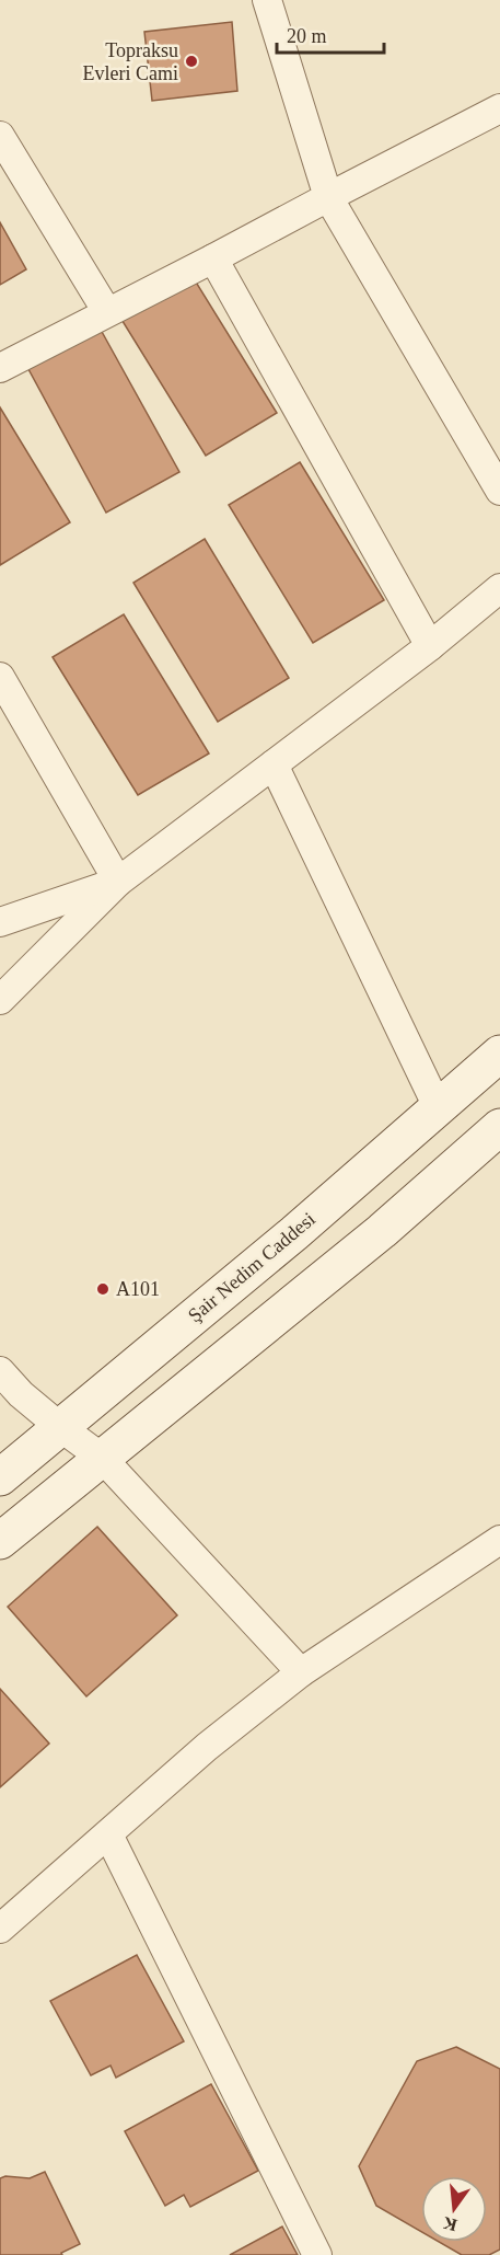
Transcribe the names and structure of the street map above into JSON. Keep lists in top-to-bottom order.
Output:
{
  "streets": {
    "street": ["Şair Nedim Caddesi"]
  },
  "places": ["Topraksu Evleri Cami", "A101"],
  "scale_bar": "20 m",
  "north": "bottom"
}
